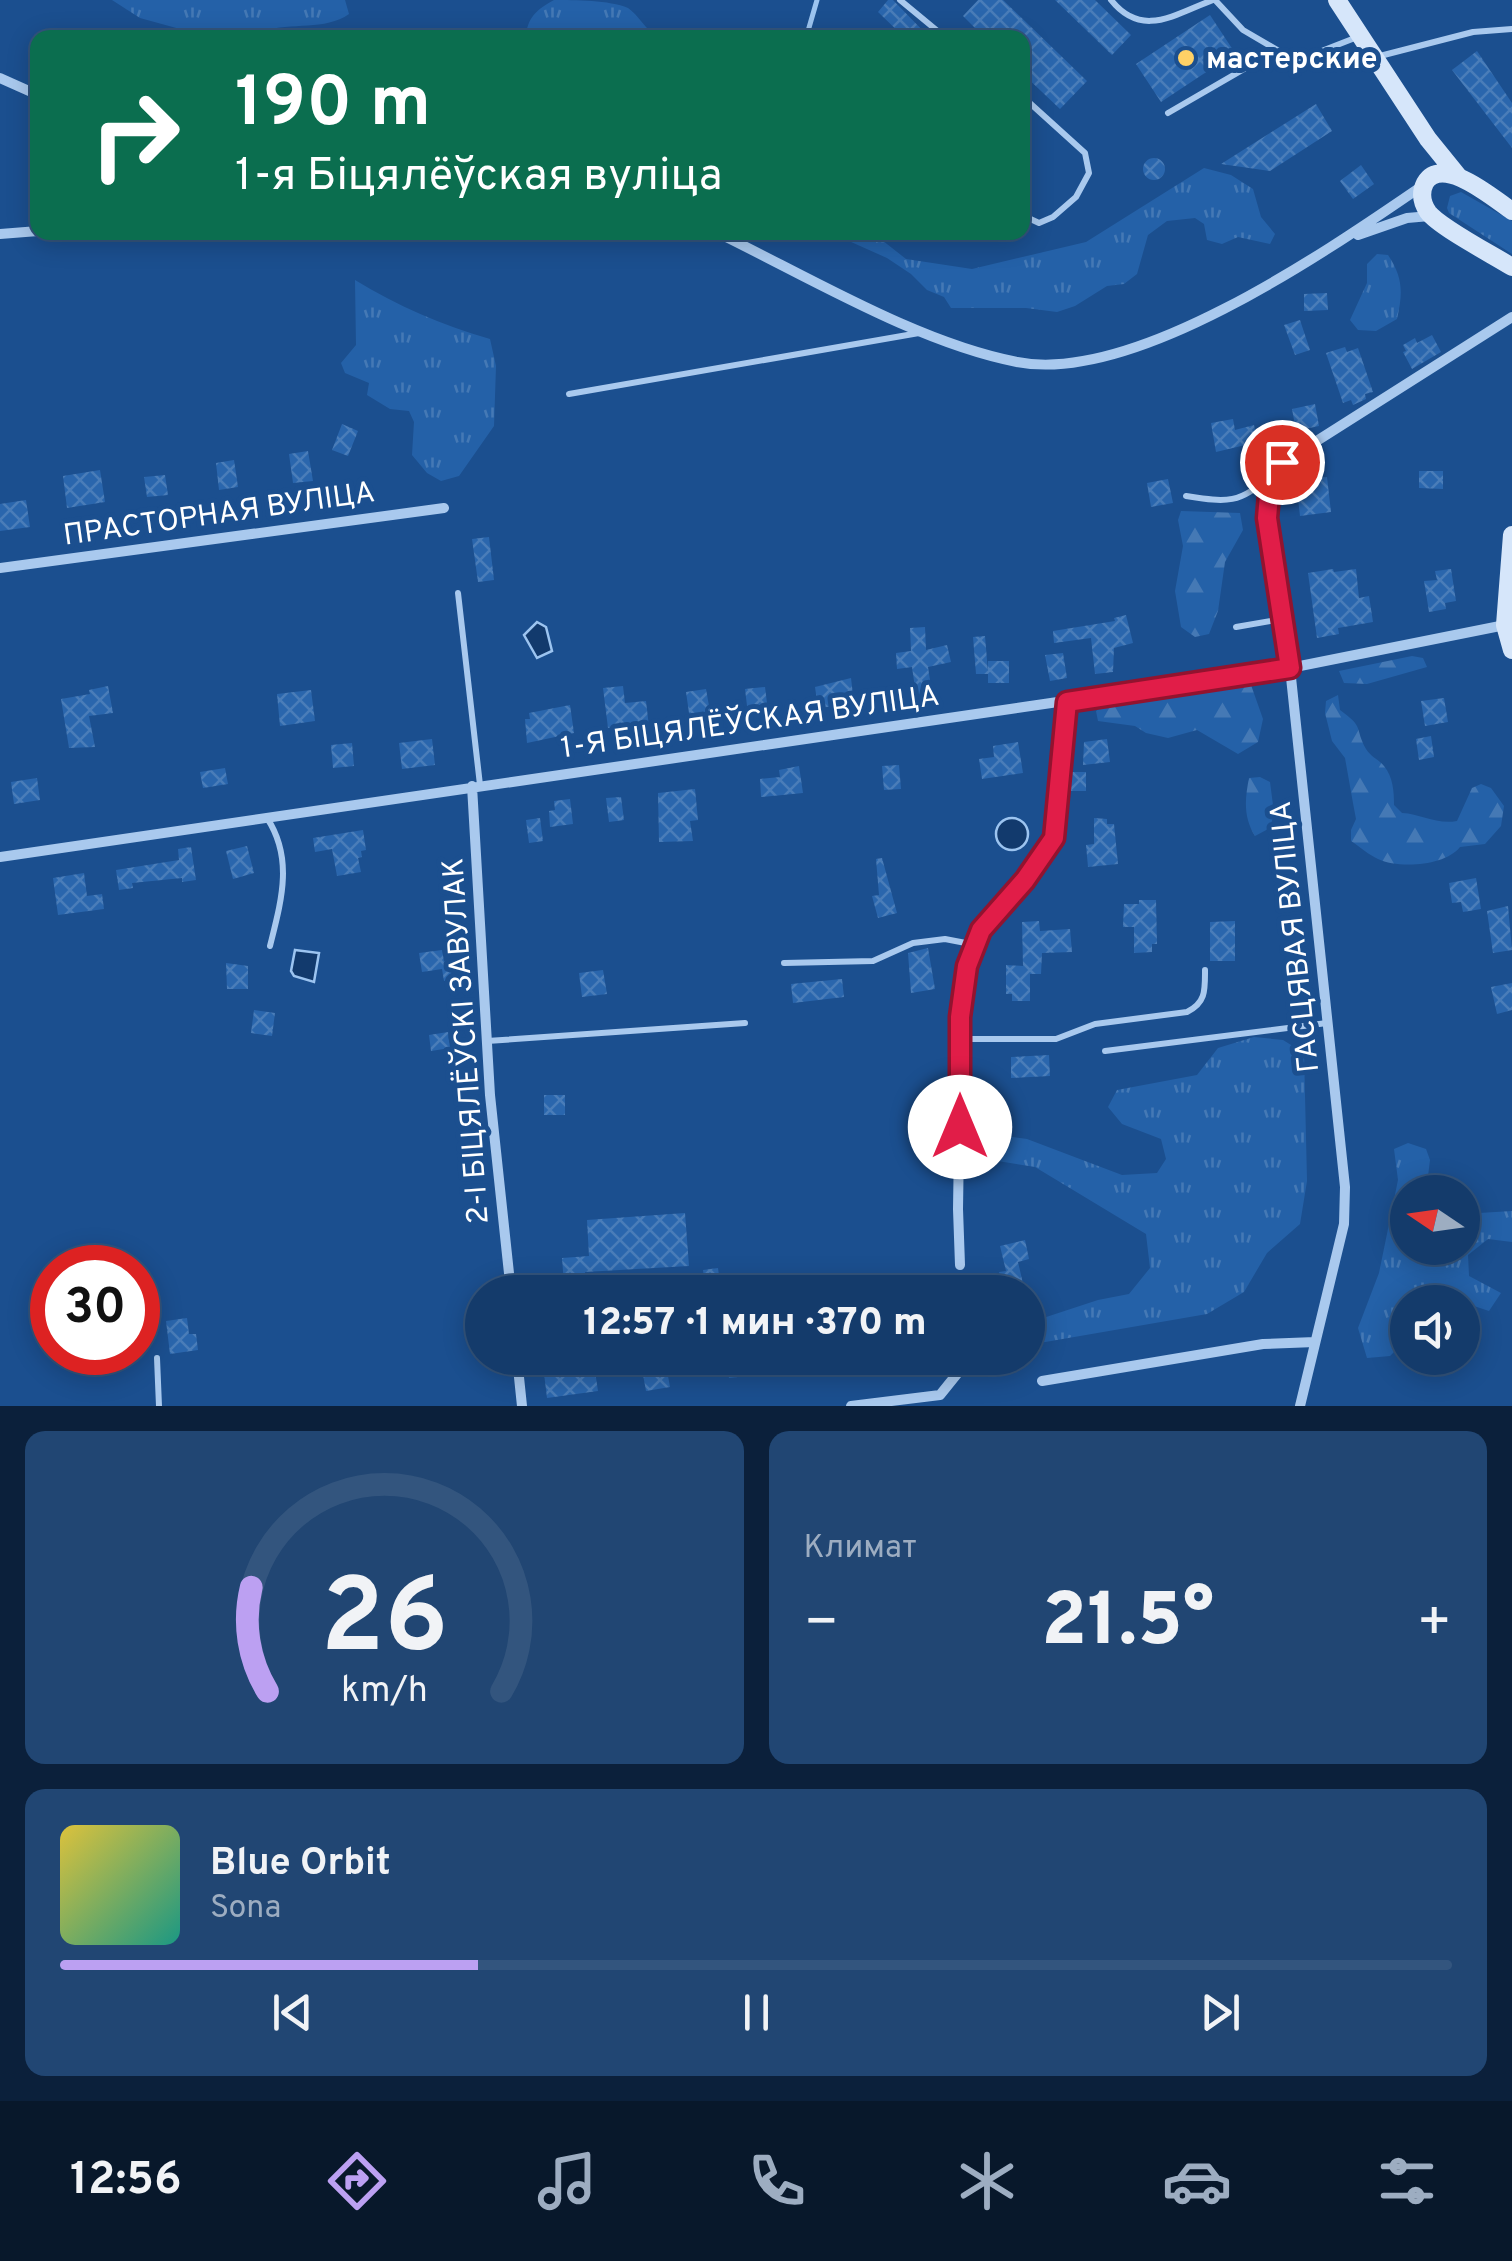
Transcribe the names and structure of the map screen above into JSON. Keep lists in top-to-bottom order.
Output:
{
  "streets": {
    "street": [
      "ПРАСТОРНАЯ ВУЛІЦА",
      "1-Я БІЦЯЛЁЎСКАЯ ВУЛІЦА",
      "ГАСЦЯВАЯ ВУЛІЦА",
      "2-І БІЦЯЛЁЎСКІ ЗАВУЛАК"
    ]
  },
  "crossings": [
    ["1-Я БІЦЯЛЁЎСКАЯ ВУЛІЦА", "ГАСЦЯВАЯ ВУЛІЦА"],
    ["1-Я БІЦЯЛЁЎСКАЯ ВУЛІЦА", "2-І БІЦЯЛЁЎСКІ ЗАВУЛАК"]
  ],
  "places": ["мастерские"],
  "north": "left",
  "page": {
    "turn": ["190 m", "1-я Біцялёўская вуліца"],
    "limit": "30",
    "trip": "12:57 · 1 мин · 370 m",
    "tile": "Климат",
    "heat": ["−", "21.5°", "+"],
    "song": ["Blue Orbit", "Sona"],
    "tabs": "12:56",
    "gauge": ["26", "km/h"]
  }
}
